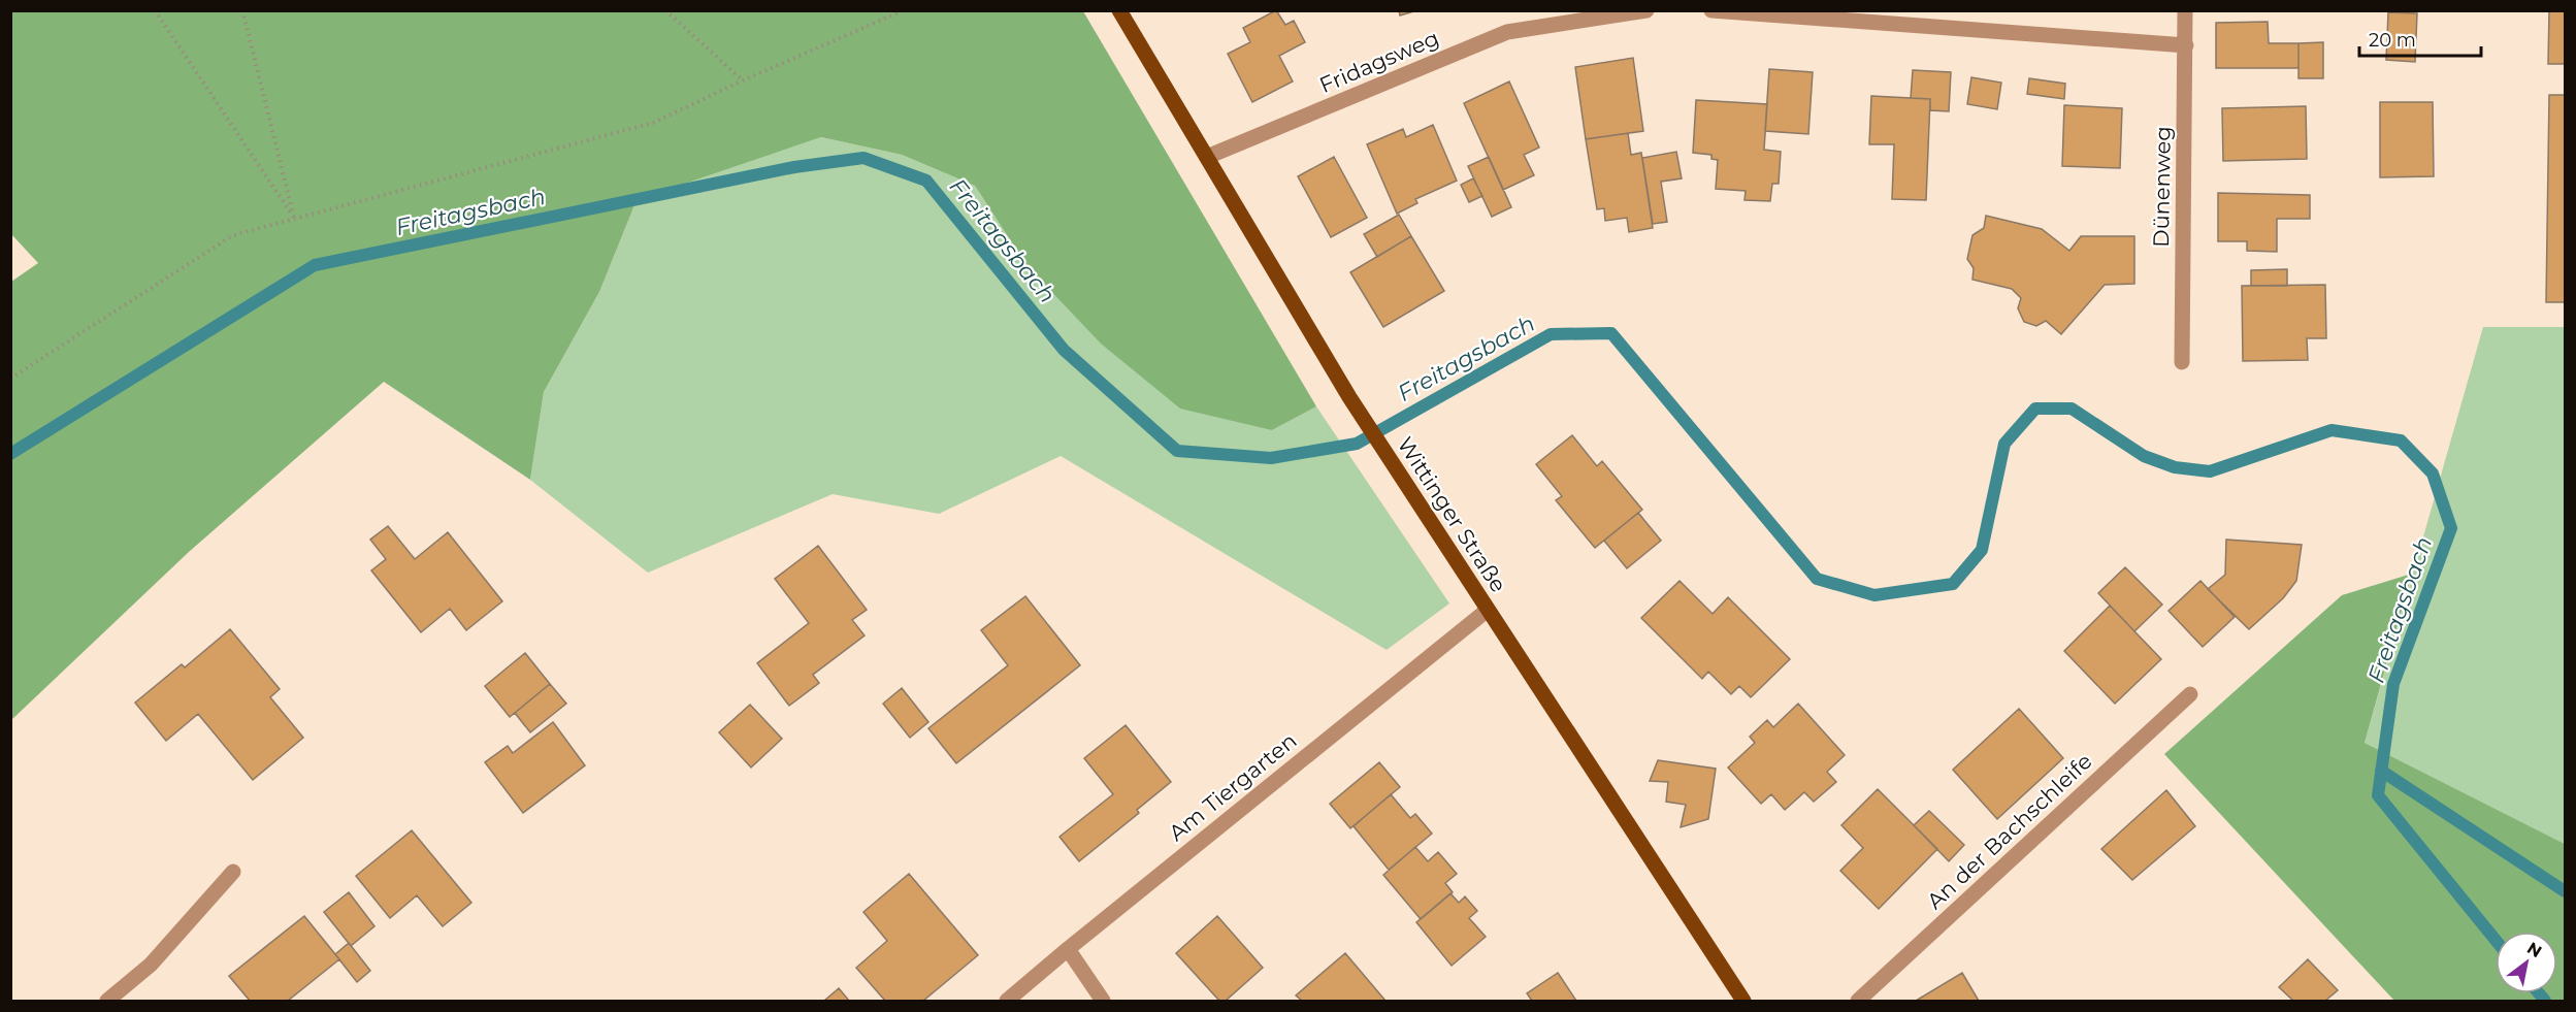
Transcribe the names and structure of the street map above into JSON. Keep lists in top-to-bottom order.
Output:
{
  "streets": {
    "main road": ["Wittinger Straße"],
    "street": [
      "Fridagsweg",
      "Dünenweg",
      "Am Tiergarten",
      "An der Bachschleife"
    ]
  },
  "crossings": [
    ["Fridagsweg", "Wittinger Straße"],
    ["Wittinger Straße", "Am Tiergarten"]
  ],
  "water": ["Freitagsbach"],
  "scale_bar": "20 m",
  "north": "top right"
}
